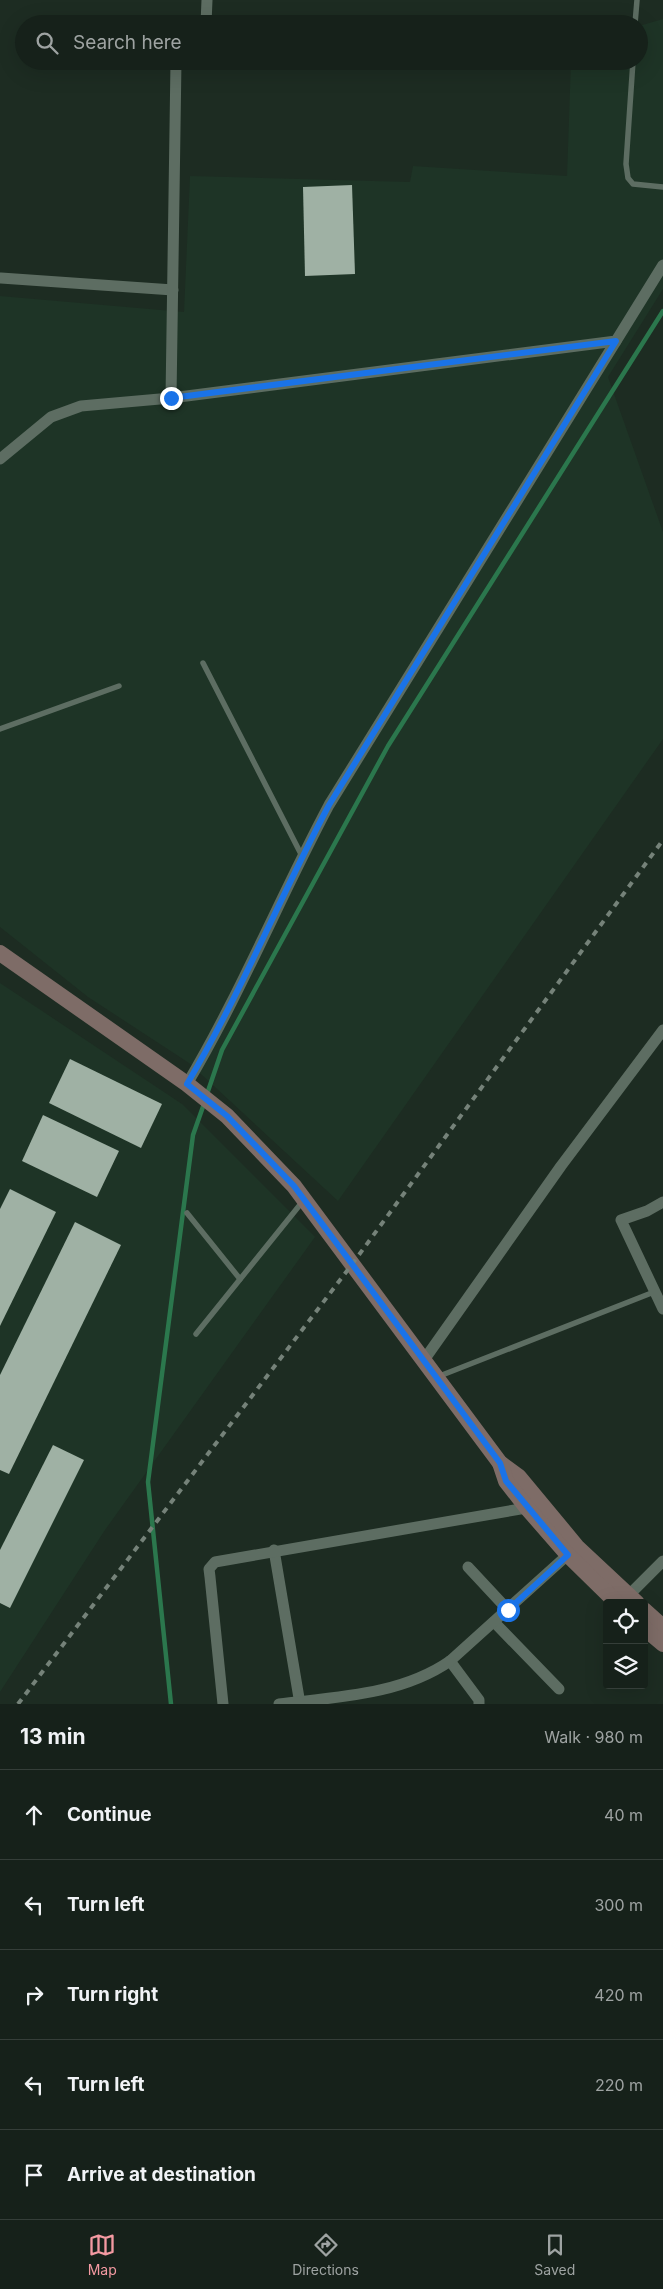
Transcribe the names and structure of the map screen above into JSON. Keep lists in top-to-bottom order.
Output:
{
  "page": {
    "search": "Search here",
    "heading": ["13 min", "Walk · 980 m"],
    "list": [
      ["Continue", "40 m"],
      ["Turn left", "300 m"],
      ["Turn right", "420 m"],
      ["Turn left", "220 m"],
      "Arrive at destination"
    ],
    "nav": ["Map", "Directions", "Saved"]
  }
}
